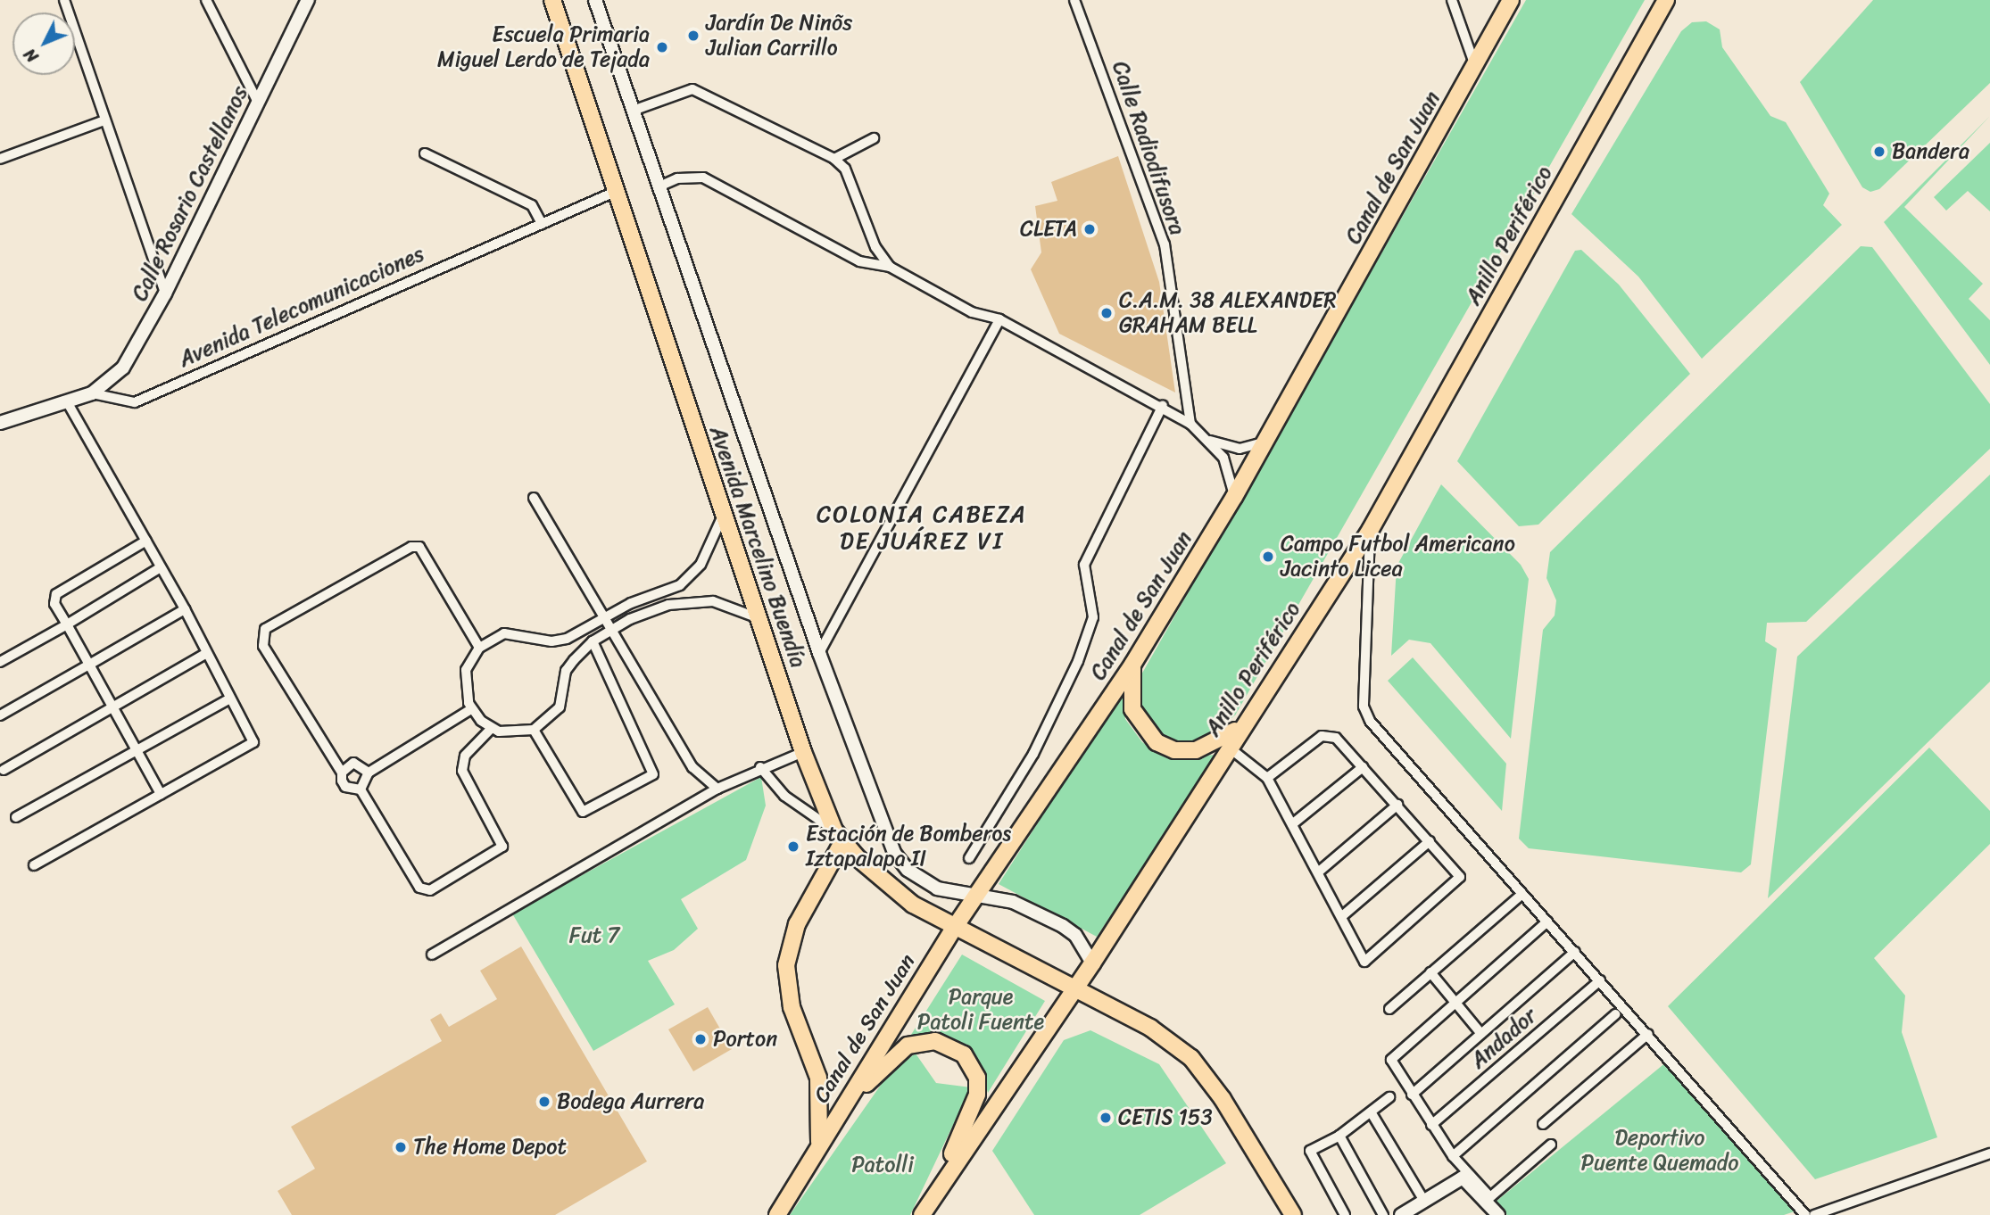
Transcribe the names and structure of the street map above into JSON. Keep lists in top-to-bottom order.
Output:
{
  "streets": {
    "main road": ["Canal de San Juan", "Anillo Periférico", "Avenida Marcelino Buendía"],
    "street": [
      "Calle Radiodifusora",
      "Calle Rosario Castellanos",
      "Avenida Telecomunicaciones",
      "Andador"
    ]
  },
  "crossings": [
    ["Canal de San Juan", "Avenida Marcelino Buendía"],
    ["Calle Rosario Castellanos", "Avenida Telecomunicaciones"],
    ["Anillo Periférico", "Avenida Marcelino Buendía"],
    ["Avenida Telecomunicaciones", "Avenida Marcelino Buendía"]
  ],
  "districts": ["COLONIA CABEZA DE JUÁREZ VI"],
  "parks": [
    "Fut 7",
    "Parque Patoli Fuente",
    "Deportivo Puente Quemado",
    "Patolli"
  ],
  "places": [
    "Jardín De Ninõs Julian Carrillo",
    "Escuela Primaria Miguel Lerdo de Tejada",
    "Bandera",
    "CLETA",
    "C.A.M. 38 ALEXANDER GRAHAM BELL",
    "Campo Futbol Americano Jacinto Licea",
    "Estación de Bomberos Iztapalapa II",
    "Porton",
    "Bodega Aurrera",
    "CETIS 153",
    "The Home Depot"
  ],
  "north": "bottom left"
}
